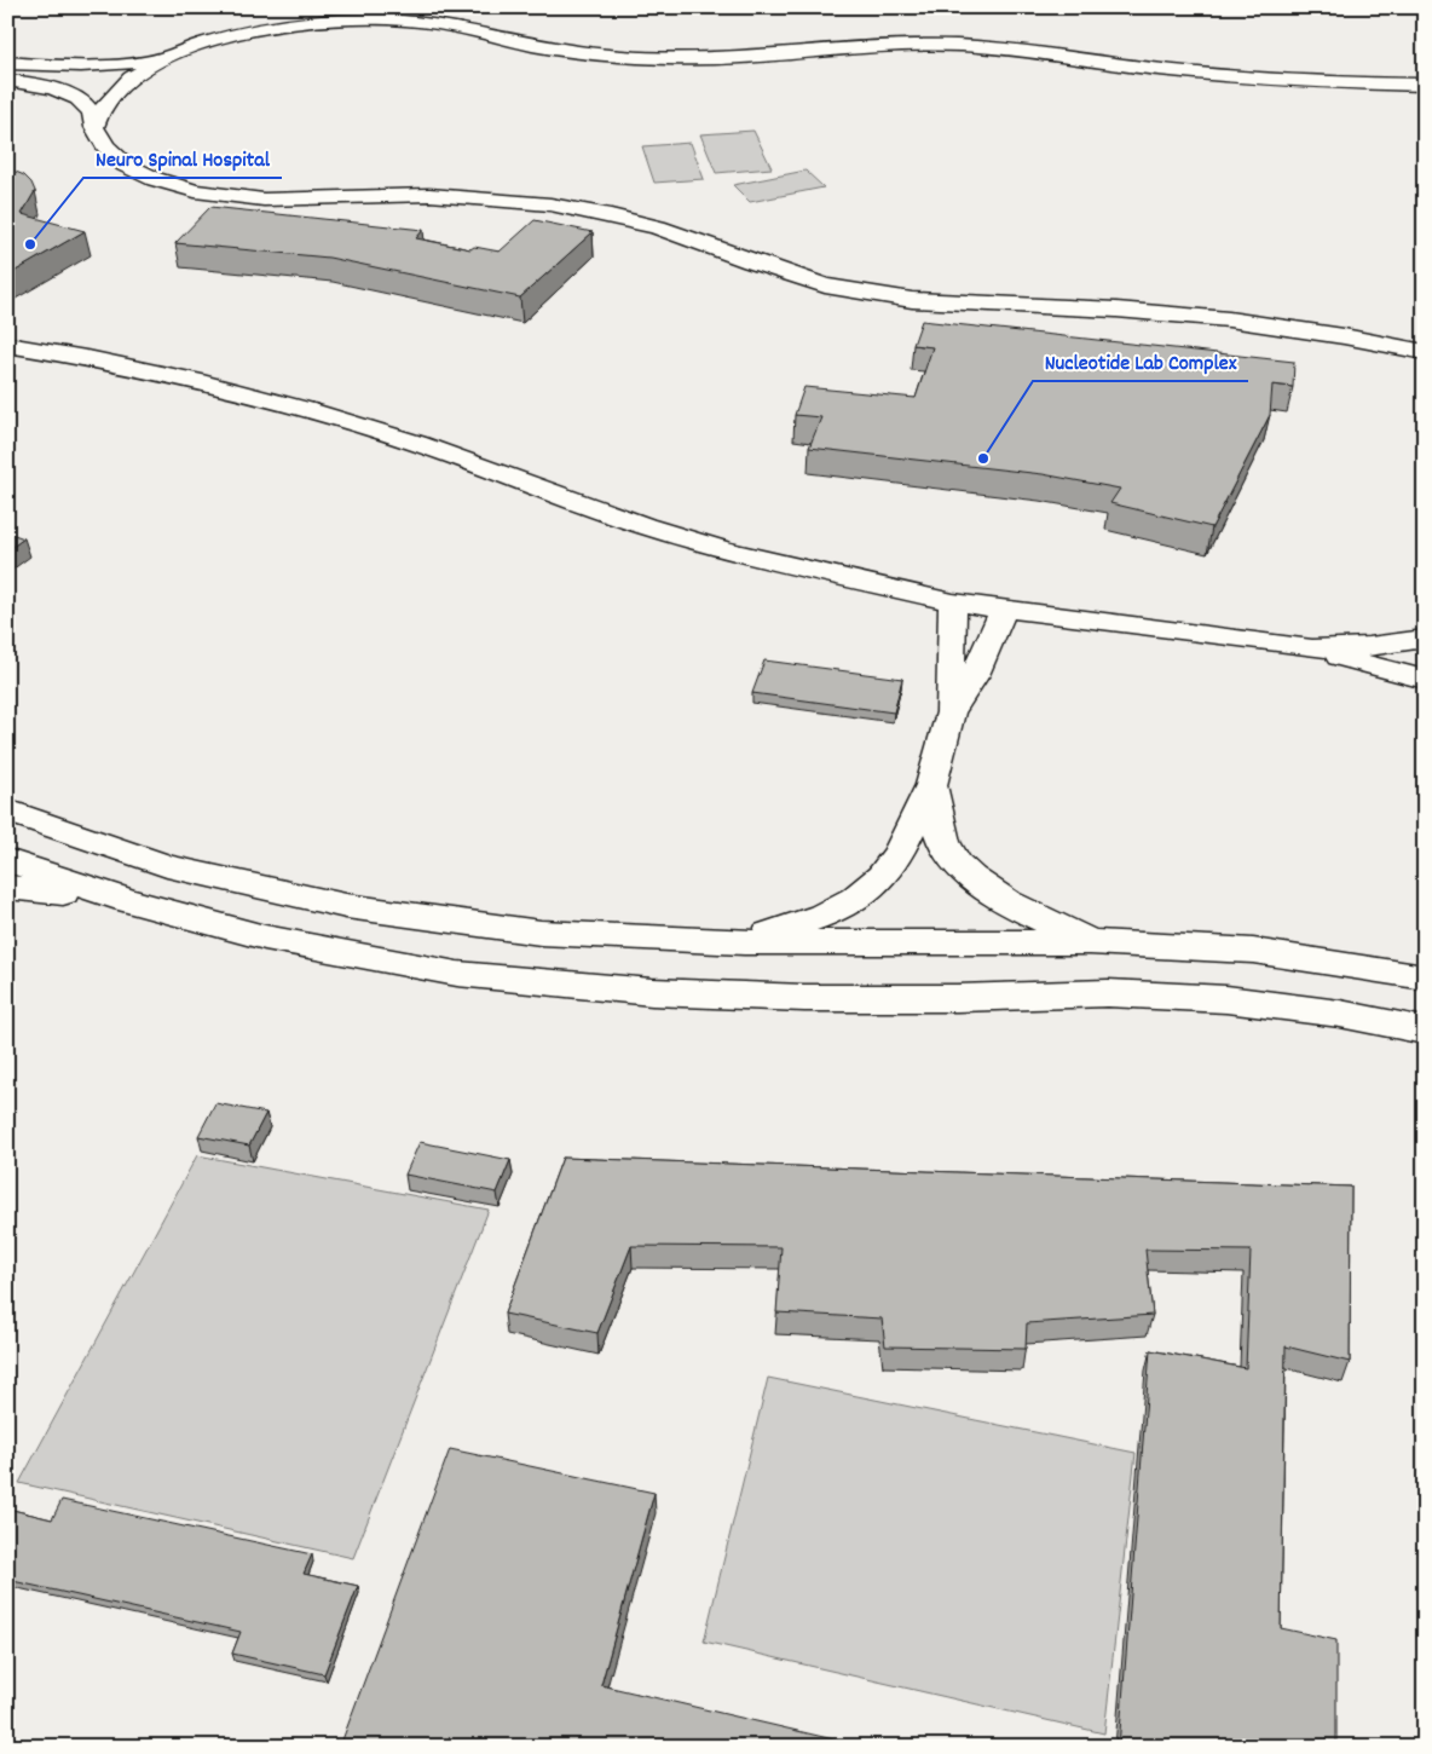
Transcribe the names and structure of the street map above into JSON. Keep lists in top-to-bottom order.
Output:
{
  "places": ["Neuro Spinal Hospital", "Nucleotide Lab Complex"]
}
